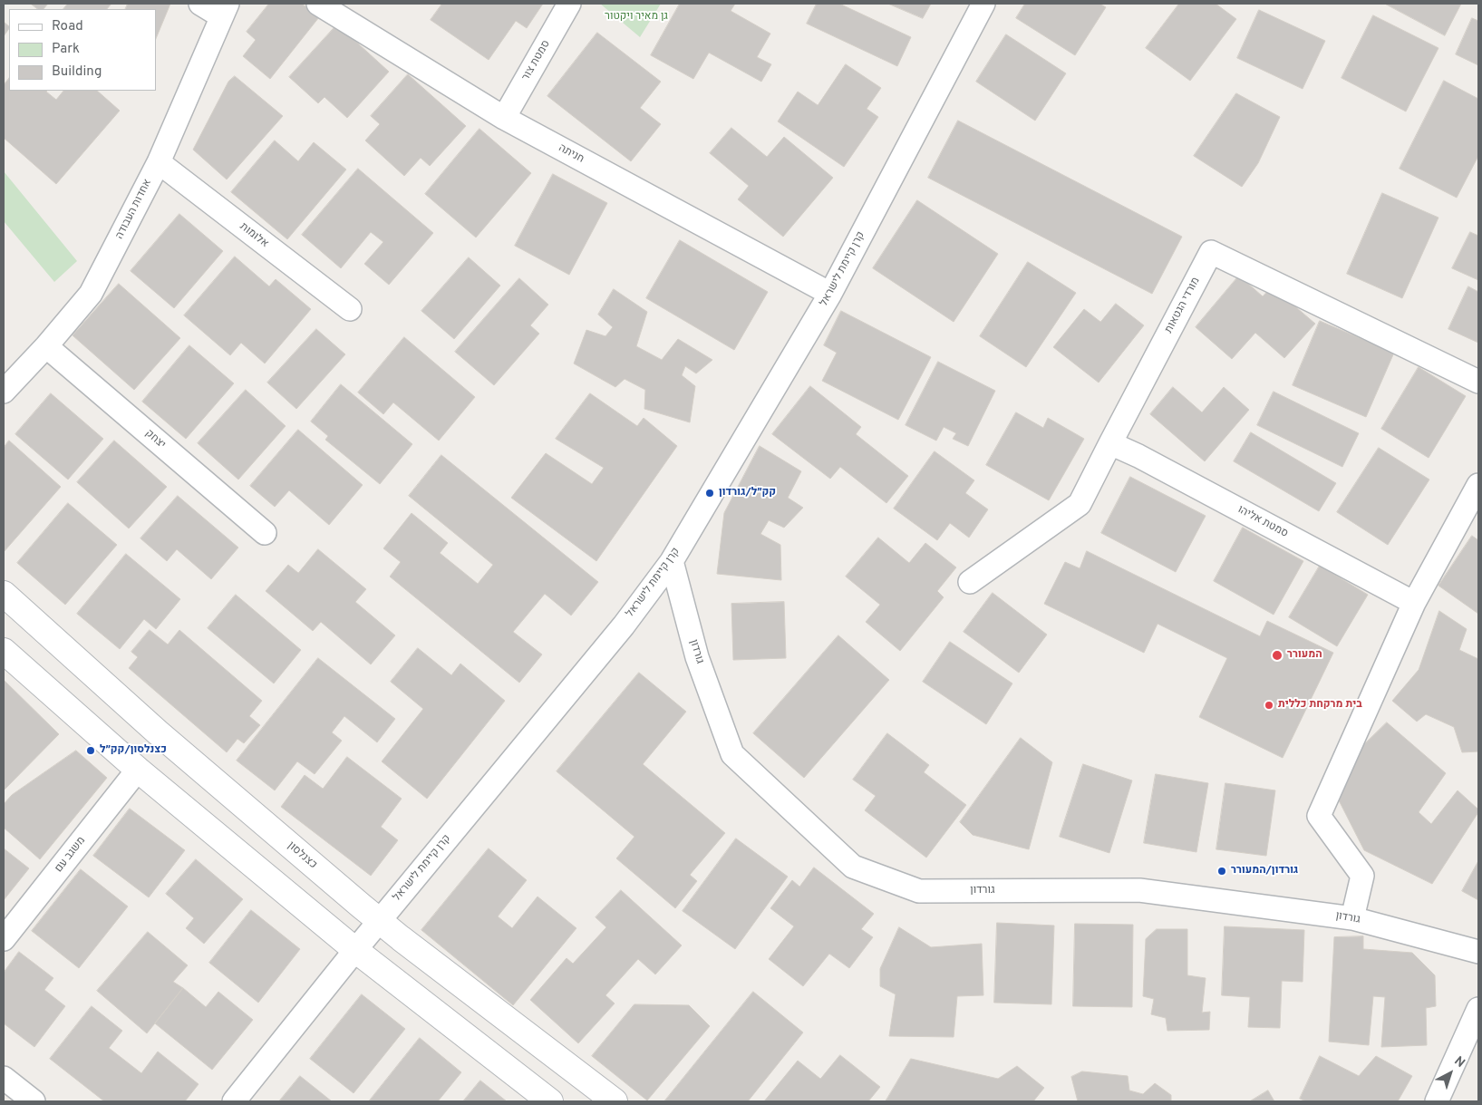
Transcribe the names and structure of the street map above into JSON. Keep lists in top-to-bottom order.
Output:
{
  "streets": {
    "street": [
      "סמטת צור",
      "חניתה",
      "אחדות העבודה",
      "אלומות",
      "קרן קיימת לישראל",
      "מורדי הגטאות",
      "יצחק",
      "סמטת אליהו",
      "גורדון",
      "משגב עם",
      "כצנלסון"
    ]
  },
  "crossings": [
    ["סמטת צור", "חניתה"],
    ["חניתה", "קרן קיימת לישראל"],
    ["אחדות העבודה", "אלומות"],
    ["אחדות העבודה", "יצחק"],
    ["קרן קיימת לישראל", "גורדון"],
    ["קרן קיימת לישראל", "כצנלסון"],
    ["מורדי הגטאות", "סמטת אליהו"]
  ],
  "parks": ["גן מאיר ויקטור"],
  "places": [
    "קק״ל/גורדון",
    "המעורר",
    "בית מרקחת כללית",
    "כצנלסון/קק״ל",
    "גורדון/המעורר"
  ],
  "legend": ["Road", "Park", "Building"],
  "north": "top right"
}
